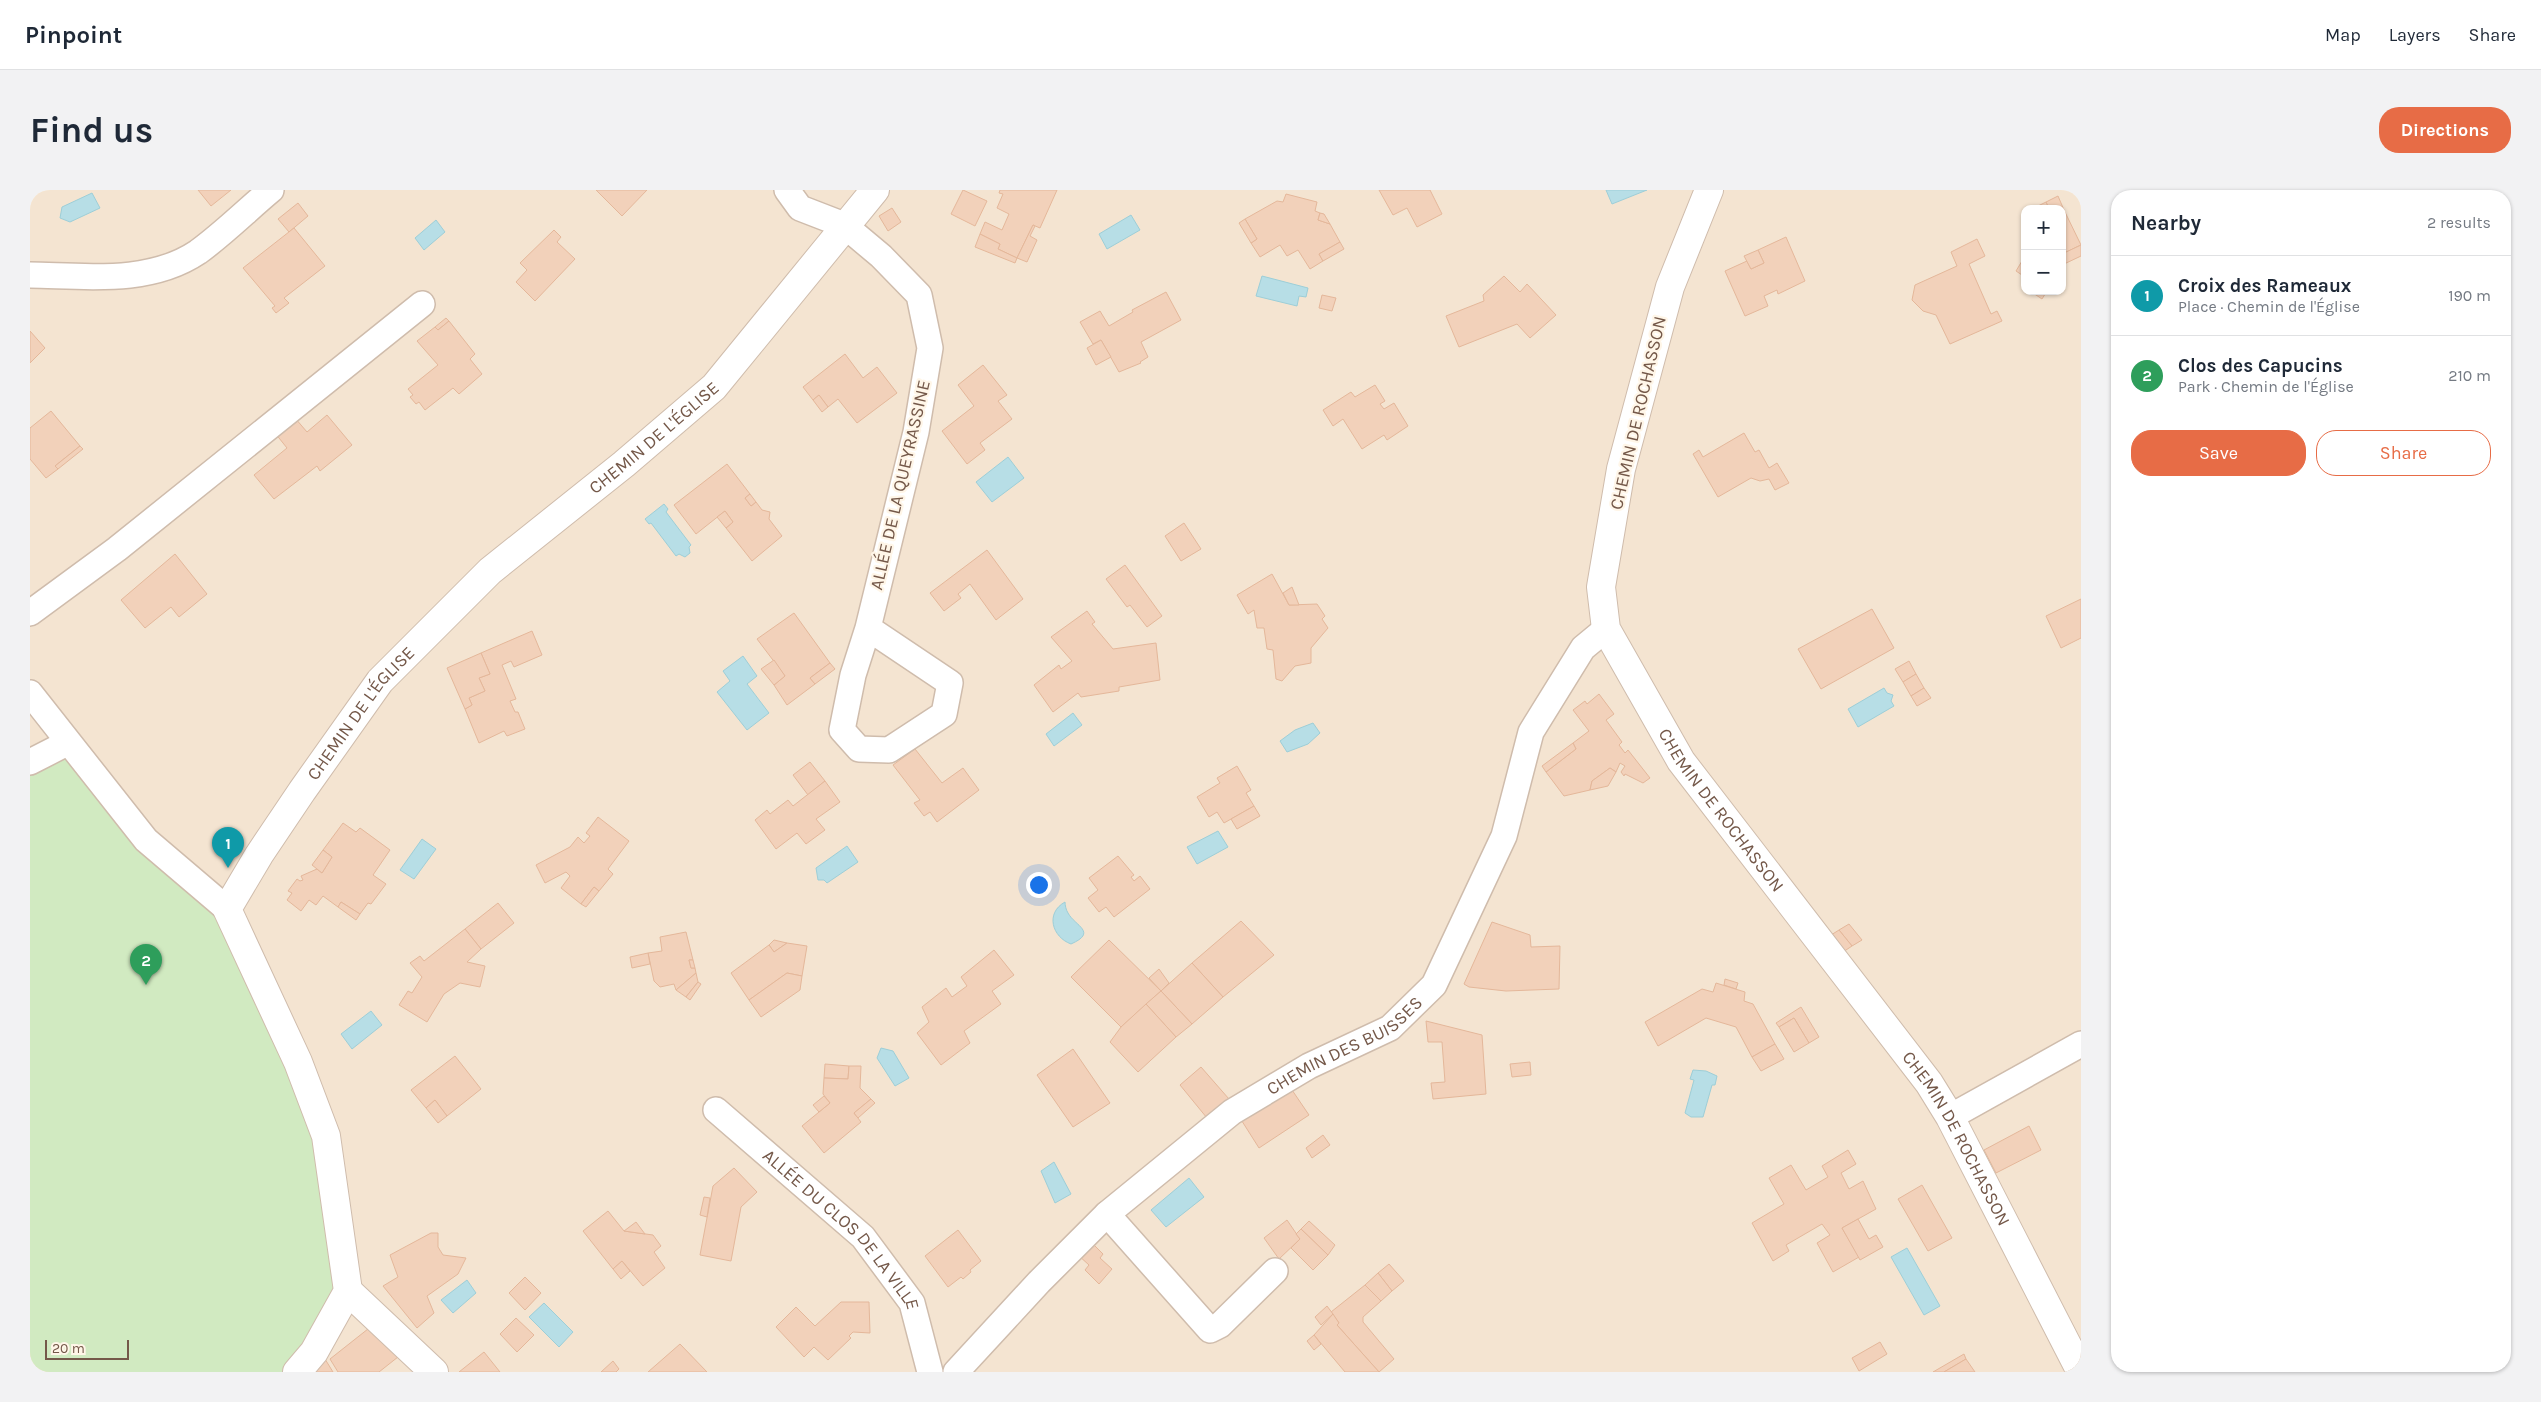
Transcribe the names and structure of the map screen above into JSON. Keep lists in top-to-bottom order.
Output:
{
  "streets": {
    "street": [
      "CHEMIN DE ROCHASSON",
      "CHEMIN DE L'ÉGLISE",
      "ALLÉE DE LA QUEYRASSINE",
      "CHEMIN DES BUISSES",
      "ALLÉE DU CLOS DE LA VILLE"
    ]
  },
  "crossings": [
    ["CHEMIN DE ROCHASSON", "CHEMIN DES BUISSES"],
    ["CHEMIN DE L'ÉGLISE", "ALLÉE DE LA QUEYRASSINE"]
  ],
  "scale_bar": "20 m",
  "page": {
    "header": "Pinpoint",
    "nav": ["Map", "Layers", "Share"],
    "buttons": [
      "Directions",
      ["Save", "Share"]
    ],
    "title": "Find us",
    "heading": ["Nearby", "2 results"],
    "map_buttons": ["+", "−"],
    "list": [
      {
        "mark": "1",
        "name": "Croix des Rameaux",
        "note": "Place · Chemin de l'Église",
        "value": "190 m"
      },
      {
        "mark": "2",
        "name": "Clos des Capucins",
        "note": "Park · Chemin de l'Église",
        "value": "210 m"
      }
    ],
    "pins": ["1", "2"],
    "scale": "20 m"
  }
}
